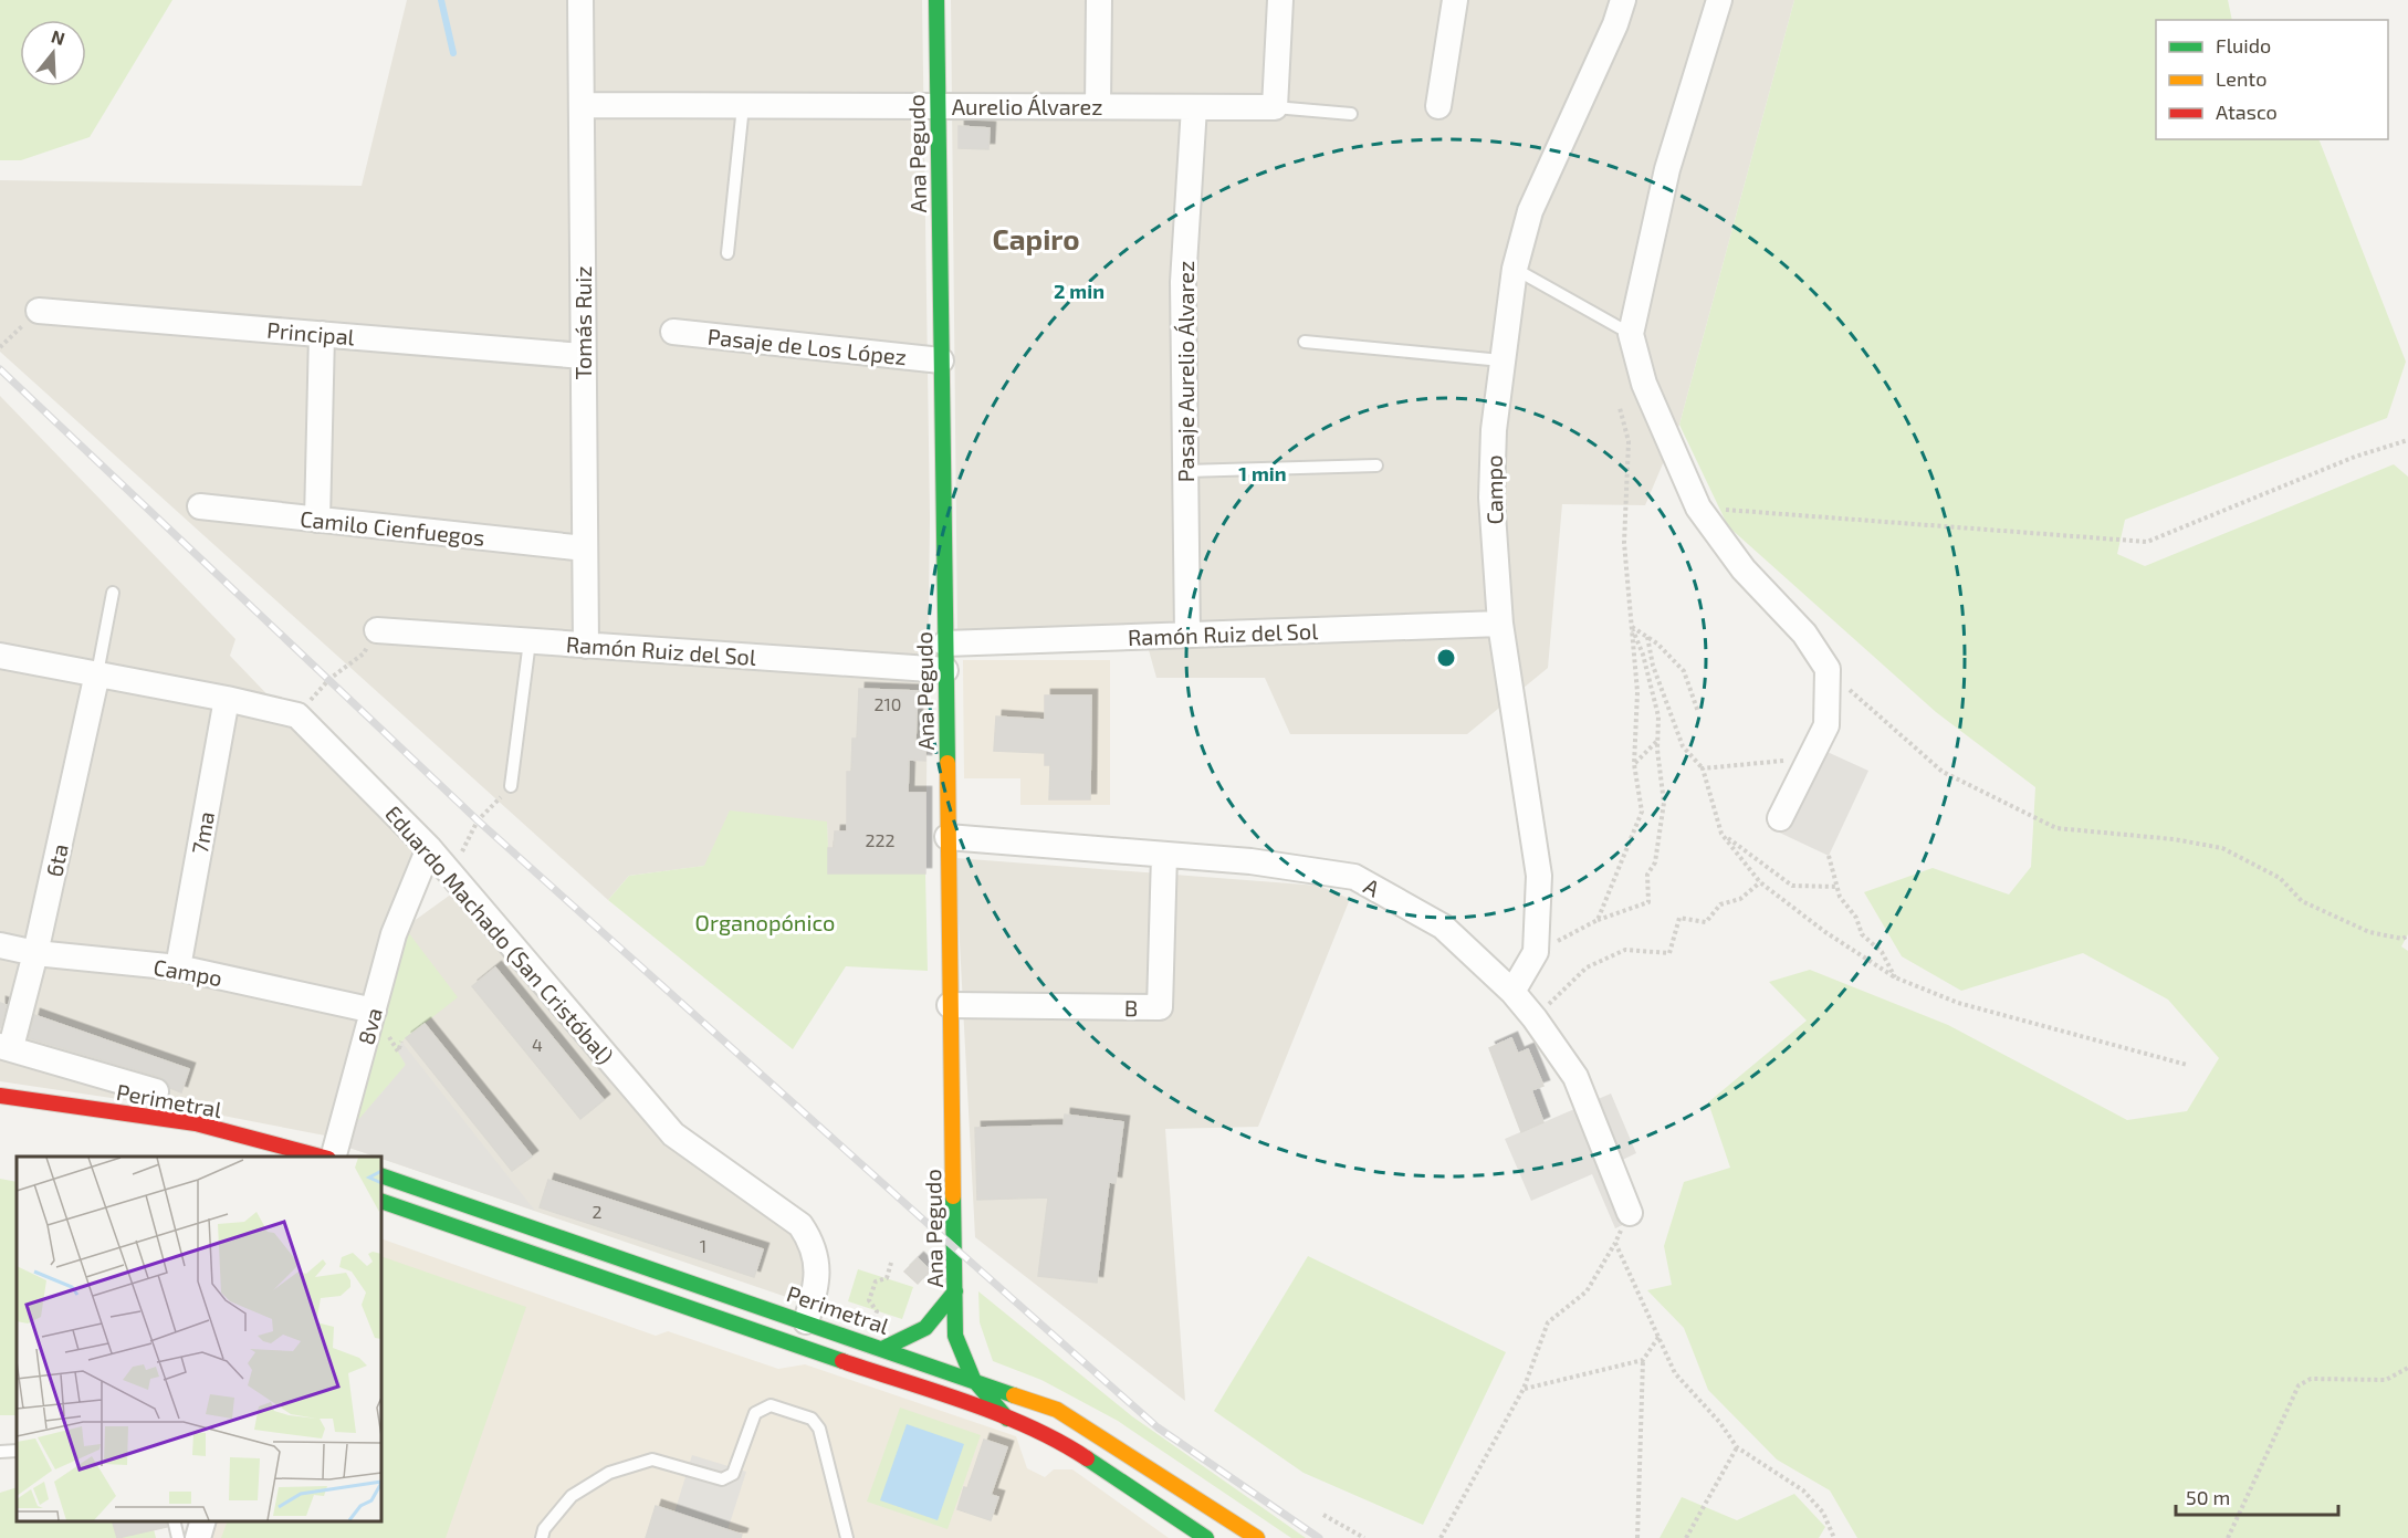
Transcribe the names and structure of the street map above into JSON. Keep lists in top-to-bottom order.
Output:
{
  "streets": {
    "main road": ["Ana Pegudo", "Perimetral"],
    "street": [
      "Aurelio Álvarez",
      "Tomás Ruiz",
      "Principal",
      "Pasaje de Los López",
      "Pasaje Aurelio Álvarez",
      "Campo",
      "Camilo Cienfuegos",
      "Ramón Ruiz del Sol",
      "7ma",
      "6ta",
      "A",
      "Eduardo Machado (San Cristóbal)",
      "B",
      "8va"
    ]
  },
  "crossings": [
    ["Aurelio Álvarez", "Ana Pegudo"],
    ["Aurelio Álvarez", "Tomás Ruiz"],
    ["Aurelio Álvarez", "Pasaje Aurelio Álvarez"],
    ["Ana Pegudo", "Pasaje de Los López"],
    ["Ana Pegudo", "Ramón Ruiz del Sol"],
    ["Ana Pegudo", "A"],
    ["Ana Pegudo", "B"],
    ["Ana Pegudo", "Perimetral"],
    ["Tomás Ruiz", "Principal"],
    ["Tomás Ruiz", "Camilo Cienfuegos"],
    ["Tomás Ruiz", "Ramón Ruiz del Sol"],
    ["Pasaje Aurelio Álvarez", "Ramón Ruiz del Sol"],
    ["Campo", "Ramón Ruiz del Sol"],
    ["Campo", "7ma"],
    ["Campo", "6ta"],
    ["Campo", "A"],
    ["Campo", "8va"],
    ["A", "B"],
    ["Eduardo Machado (San Cristóbal)", "8va"],
    ["Eduardo Machado (San Cristóbal)", "Perimetral"]
  ],
  "districts": ["Capiro"],
  "parks": ["Organopónico"],
  "house_numbers": [
    "210",
    "222",
    "4",
    "2",
    "1"
  ],
  "legend": ["Fluido", "Lento", "Atasco"],
  "scale_bar": "50 m",
  "north": "top",
  "rings": ["2 min", "1 min"]
}
